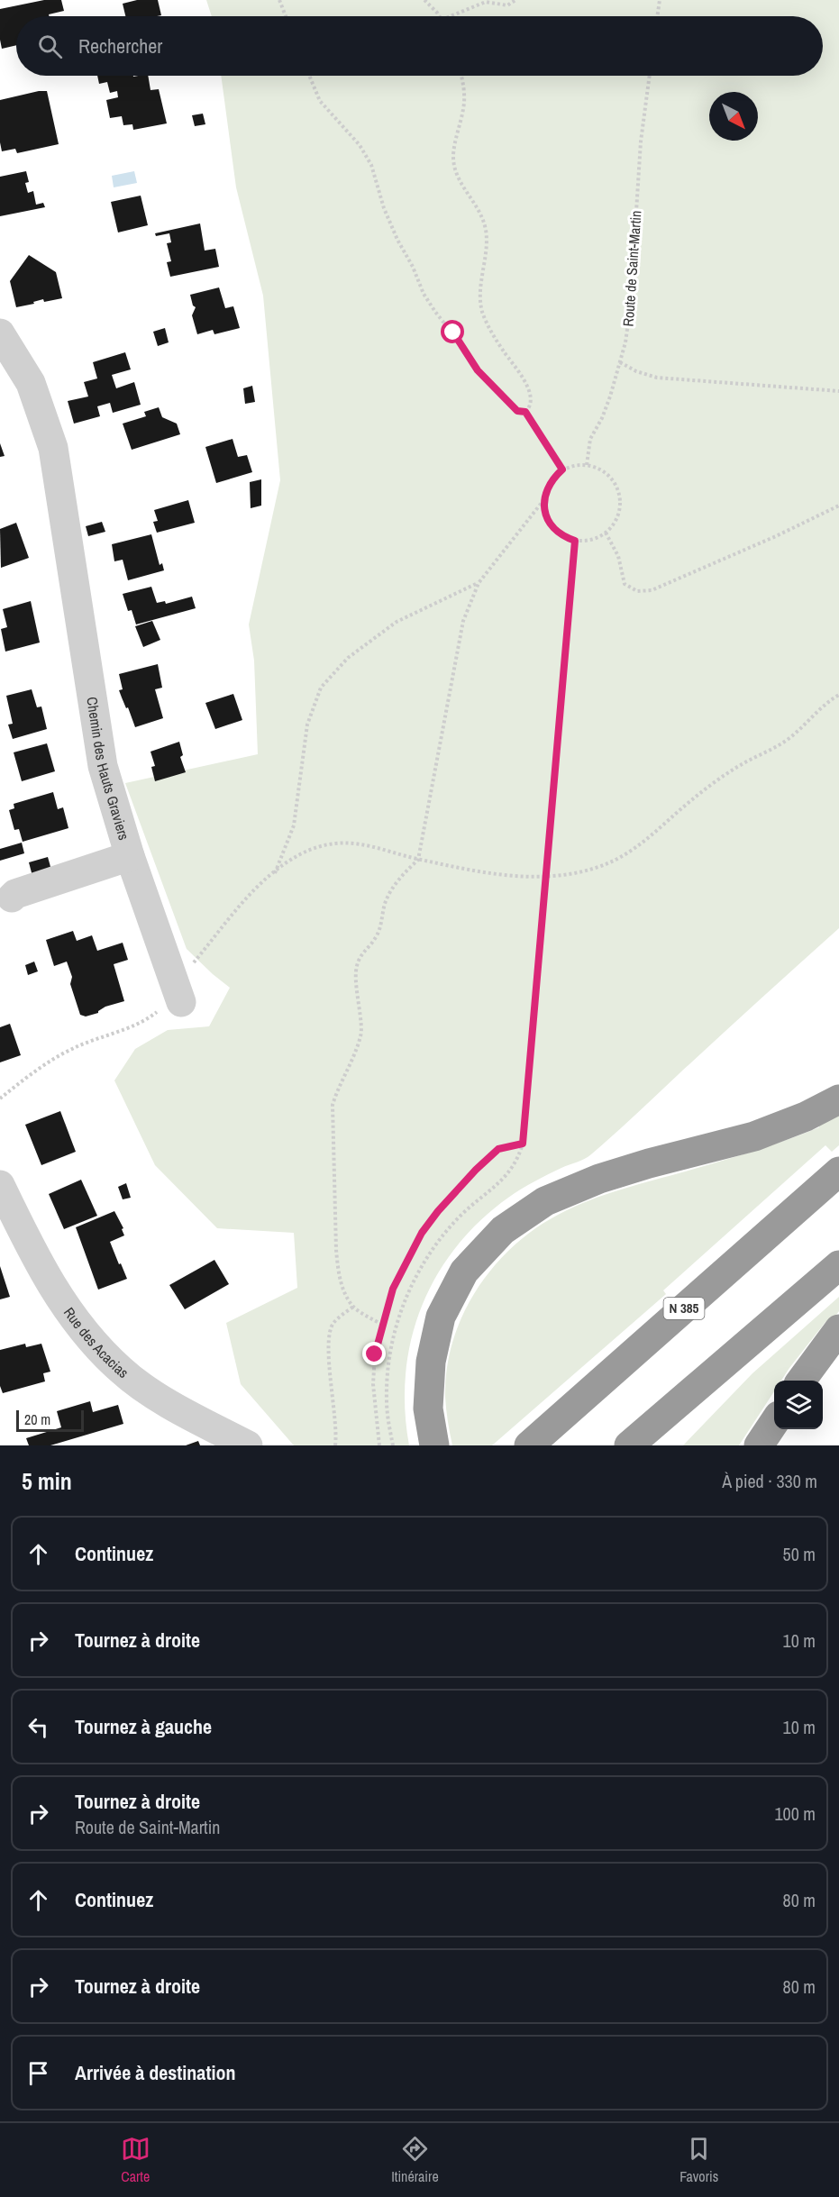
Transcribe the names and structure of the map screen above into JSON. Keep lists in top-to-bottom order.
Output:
{
  "streets": {
    "highway": ["N 385"],
    "street": ["Chemin des Hauts Graviers", "Rue des Acacias"],
    "path": ["Route de Saint-Martin"]
  },
  "scale_bar": "20 m",
  "north": "bottom right",
  "page": {
    "search": "Rechercher",
    "scale": "20 m",
    "heading": ["5 min", "À pied · 330 m"],
    "list": [
      ["Continuez", "50 m"],
      ["Tournez à droite", "10 m"],
      ["Tournez à gauche", "10 m"],
      ["Tournez à droite", "Route de Saint-Martin", "100 m"],
      ["Continuez", "80 m"],
      ["Tournez à droite", "80 m"],
      "Arrivée à destination"
    ],
    "nav": ["Carte", "Itinéraire", "Favoris"]
  }
}
